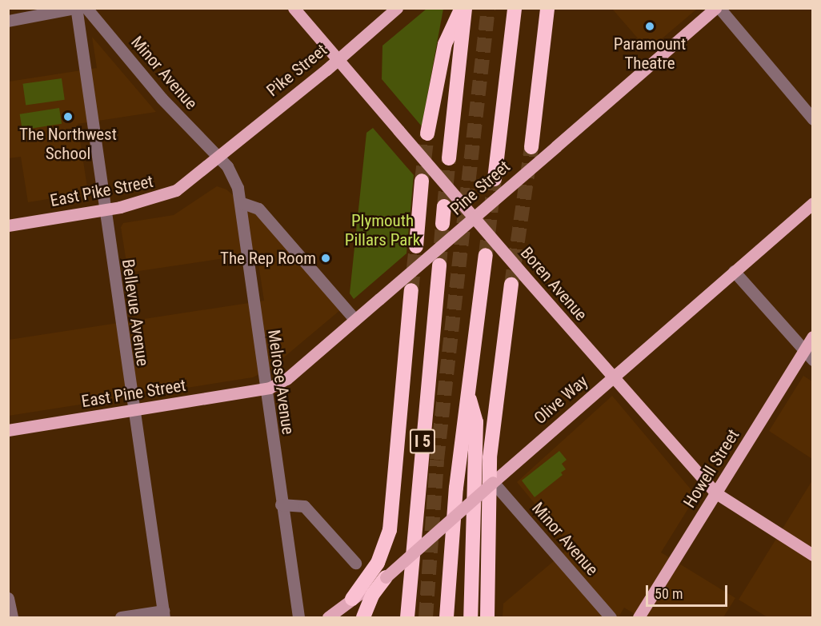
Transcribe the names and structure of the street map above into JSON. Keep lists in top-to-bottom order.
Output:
{
  "streets": {
    "highway": ["I 5"],
    "main road": [
      "Pike Street",
      "Pine Street",
      "East Pike Street",
      "Boren Avenue",
      "East Pine Street",
      "Olive Way",
      "Howell Street"
    ],
    "street": ["Minor Avenue", "Bellevue Avenue", "Melrose Avenue"]
  },
  "crossings": [
    ["Pike Street", "Minor Avenue"],
    ["Pike Street", "East Pike Street"],
    ["Pike Street", "Boren Avenue"],
    ["Pike Street", "Melrose Avenue"],
    ["Minor Avenue", "East Pike Street"],
    ["Minor Avenue", "Bellevue Avenue"],
    ["Minor Avenue", "Melrose Avenue"],
    ["Minor Avenue", "Olive Way"],
    ["Pine Street", "Boren Avenue"],
    ["Pine Street", "Melrose Avenue"],
    ["Pine Street", "East Pine Street"],
    ["East Pike Street", "Bellevue Avenue"],
    ["East Pike Street", "Melrose Avenue"],
    ["Boren Avenue", "Olive Way"],
    ["Boren Avenue", "Howell Street"],
    ["Bellevue Avenue", "East Pine Street"],
    ["Melrose Avenue", "East Pine Street"]
  ],
  "parks": ["Plymouth Pillars Park"],
  "places": ["Paramount Theatre", "The Northwest School", "The Rep Room"],
  "scale_bar": "50 m"
}
